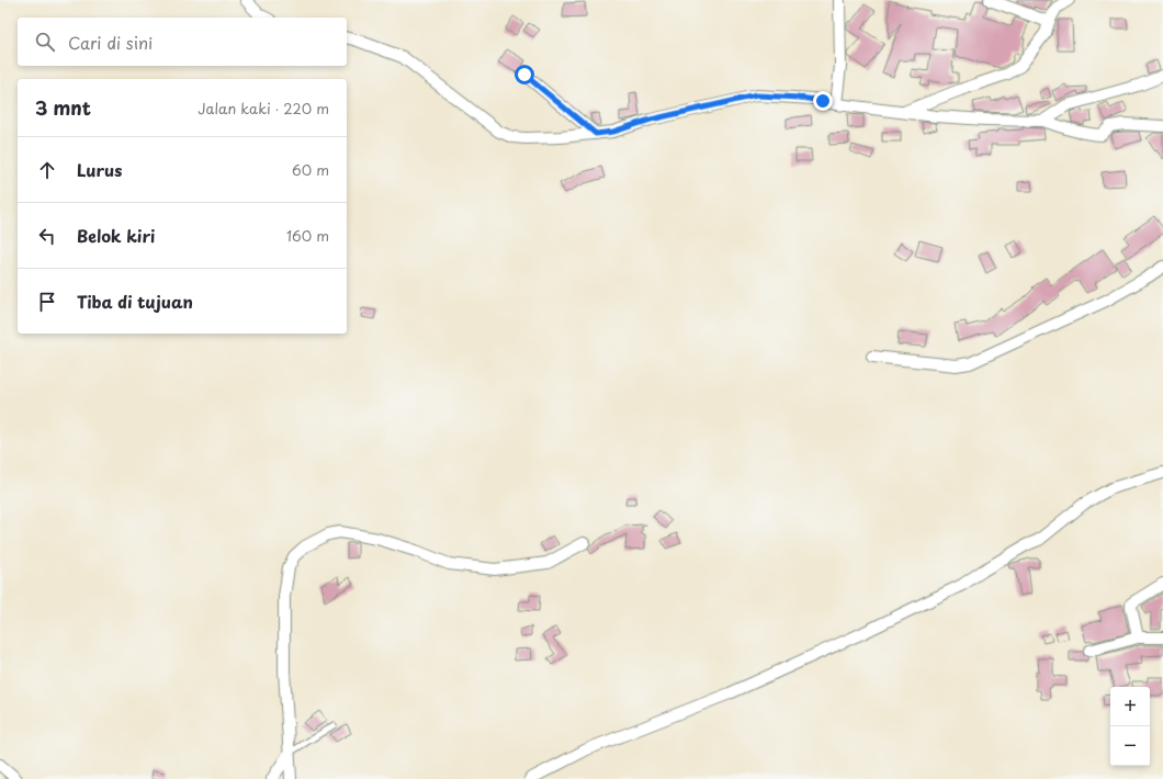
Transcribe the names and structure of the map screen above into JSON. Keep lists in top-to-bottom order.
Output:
{
  "page": {
    "search": "Cari di sini",
    "heading": ["3 mnt", "Jalan kaki · 220 m"],
    "list": [
      ["Lurus", "60 m"],
      ["Belok kiri", "160 m"],
      "Tiba di tujuan"
    ],
    "map_buttons": ["+", "−"]
  }
}
